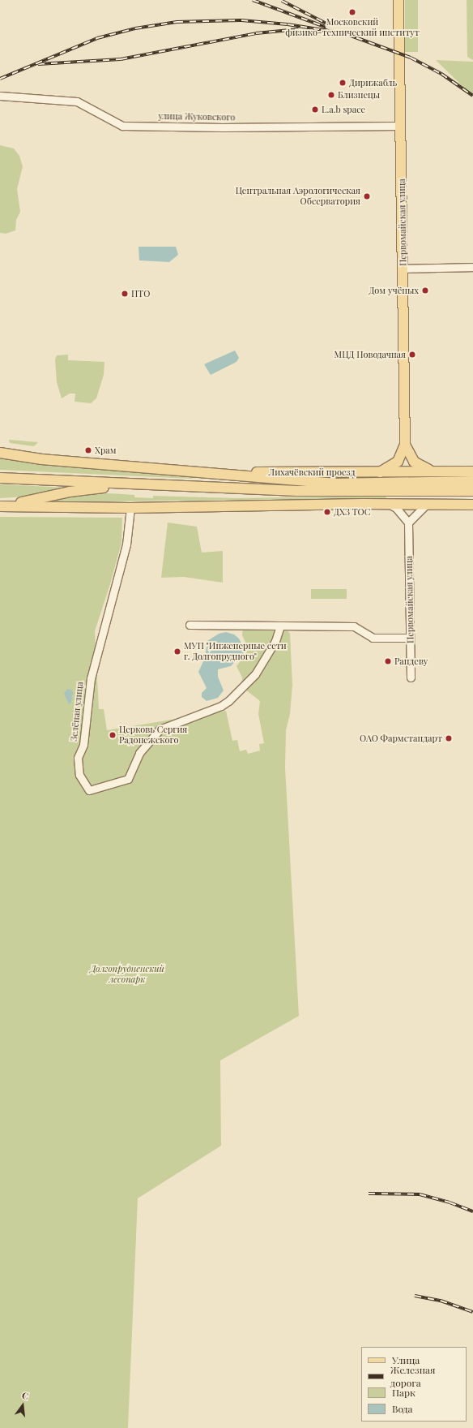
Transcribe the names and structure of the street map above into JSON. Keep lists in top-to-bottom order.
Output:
{
  "streets": {
    "main road": ["Первомайская улица", "Лихачёвский проезд"],
    "street": ["улица Жуковского", "Зелёная улица"]
  },
  "crossings": [
    ["улица Жуковского", "Первомайская улица"]
  ],
  "parks": ["Долгопрудненский лесопарк"],
  "places": [
    "Московский физико-технический институт",
    "Дирижабль",
    "Близнецы",
    "L.a.b space",
    "Центральная Аэрологическая Обсерватория",
    "Дом учёных",
    "ПТО",
    "МЦД Новодачная",
    "Храм",
    "ДХЗ ТОС",
    "МУП \"Инженерные сети г. Долгопрудного\"",
    "Рандеву",
    "Церковь Сергия Радонежского",
    "ОАО Фармстандарт"
  ],
  "legend": [
    "Улица",
    "Железная дорога",
    "Парк",
    "Вода"
  ],
  "north": "top"
}
